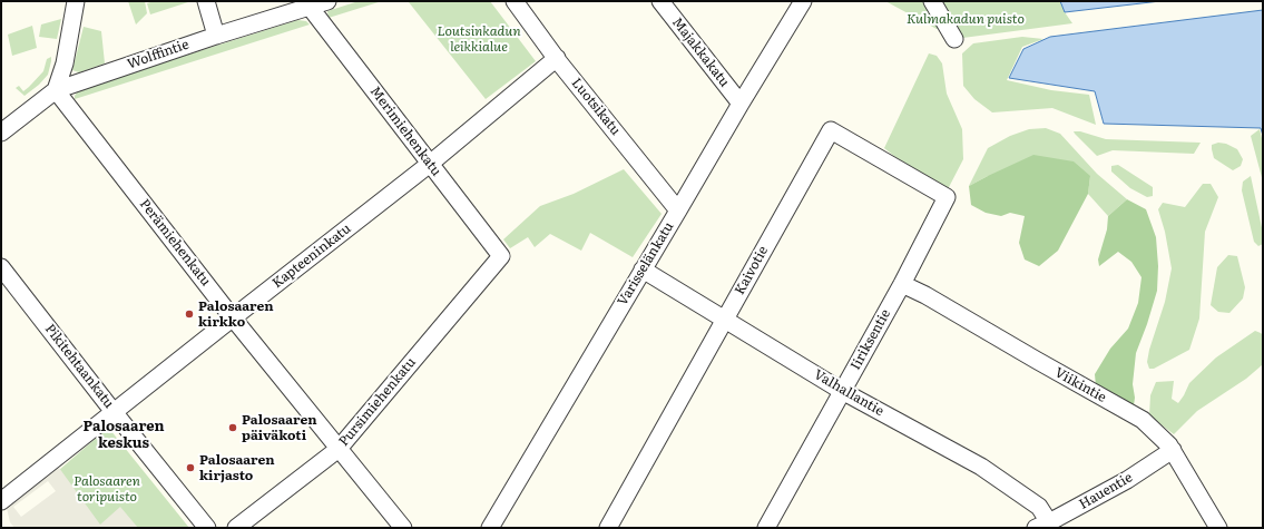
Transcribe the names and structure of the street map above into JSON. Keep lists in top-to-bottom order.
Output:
{
  "streets": {
    "street": [
      "Majakkakatu",
      "Wolffintie",
      "Luotsikatu",
      "Merimiehenkatu",
      "Perämiehenkatu",
      "Kapteeninkatu",
      "Varisselänkatu",
      "Kaivotie",
      "Iiriksentie",
      "Pikitehtaankatu",
      "Viikintie",
      "Valhallantie",
      "Pursimiehenkatu",
      "Hauentie"
    ]
  },
  "crossings": [
    ["Majakkakatu", "Varisselänkatu"],
    ["Wolffintie", "Merimiehenkatu"],
    ["Wolffintie", "Perämiehenkatu"],
    ["Luotsikatu", "Kapteeninkatu"],
    ["Luotsikatu", "Varisselänkatu"],
    ["Merimiehenkatu", "Kapteeninkatu"],
    ["Merimiehenkatu", "Pursimiehenkatu"],
    ["Perämiehenkatu", "Kapteeninkatu"],
    ["Perämiehenkatu", "Pursimiehenkatu"],
    ["Kapteeninkatu", "Pikitehtaankatu"],
    ["Varisselänkatu", "Valhallantie"],
    ["Kaivotie", "Iiriksentie"],
    ["Kaivotie", "Valhallantie"],
    ["Iiriksentie", "Viikintie"],
    ["Iiriksentie", "Valhallantie"],
    ["Viikintie", "Hauentie"],
    ["Valhallantie", "Hauentie"]
  ],
  "districts": ["Palosaaren keskus"],
  "parks": ["Kulmakadun puisto", "Loutsinkadun leikkialue", "Palosaaren toripuisto"],
  "places": ["Palosaaren kirkko", "Palosaaren päiväkoti", "Palosaaren kirjasto"]
}
